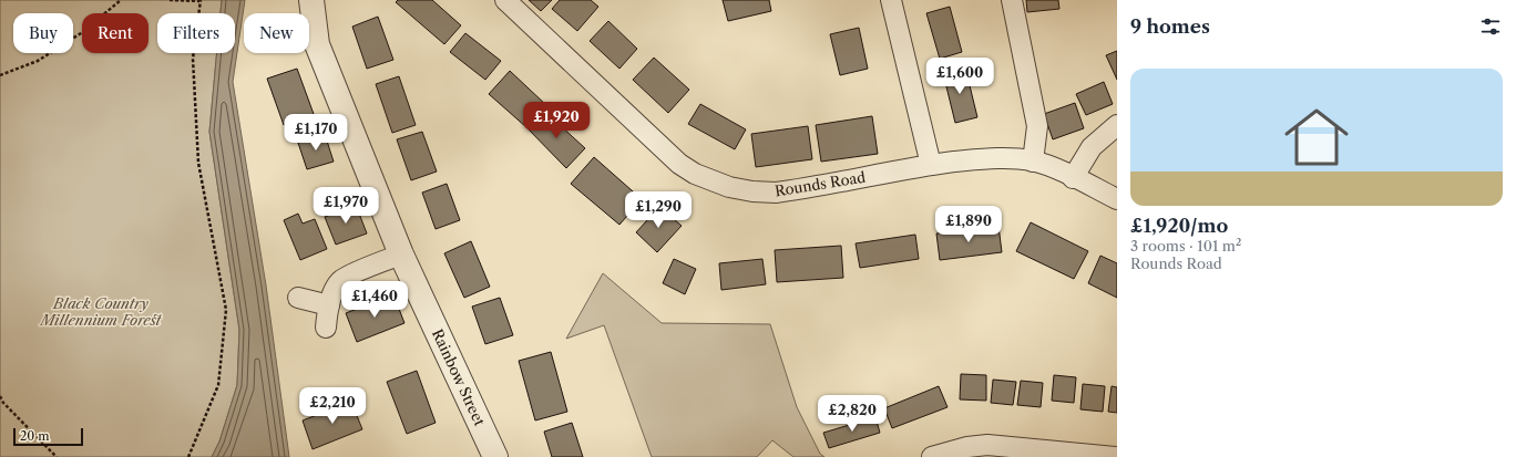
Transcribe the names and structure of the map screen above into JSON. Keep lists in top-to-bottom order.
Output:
{
  "streets": {
    "street": ["Rounds Road", "Rainbow Street"]
  },
  "parks": ["Black Country Millennium Forest"],
  "scale_bar": "20 m",
  "page": {
    "heading": "9 homes",
    "chip": [
      "Buy",
      "Rent",
      "Filters",
      "New"
    ],
    "list": [
      {
        "name": "£1,920/mo",
        "note": "3 rooms · 101 m² · Rounds Road"
      }
    ],
    "price": [
      "£1,600",
      "£1,920",
      "£1,170",
      "£1,970",
      "£1,290",
      "£1,890",
      "£1,460",
      "£2,210",
      "£2,820"
    ],
    "scale": "20 m"
  }
}
